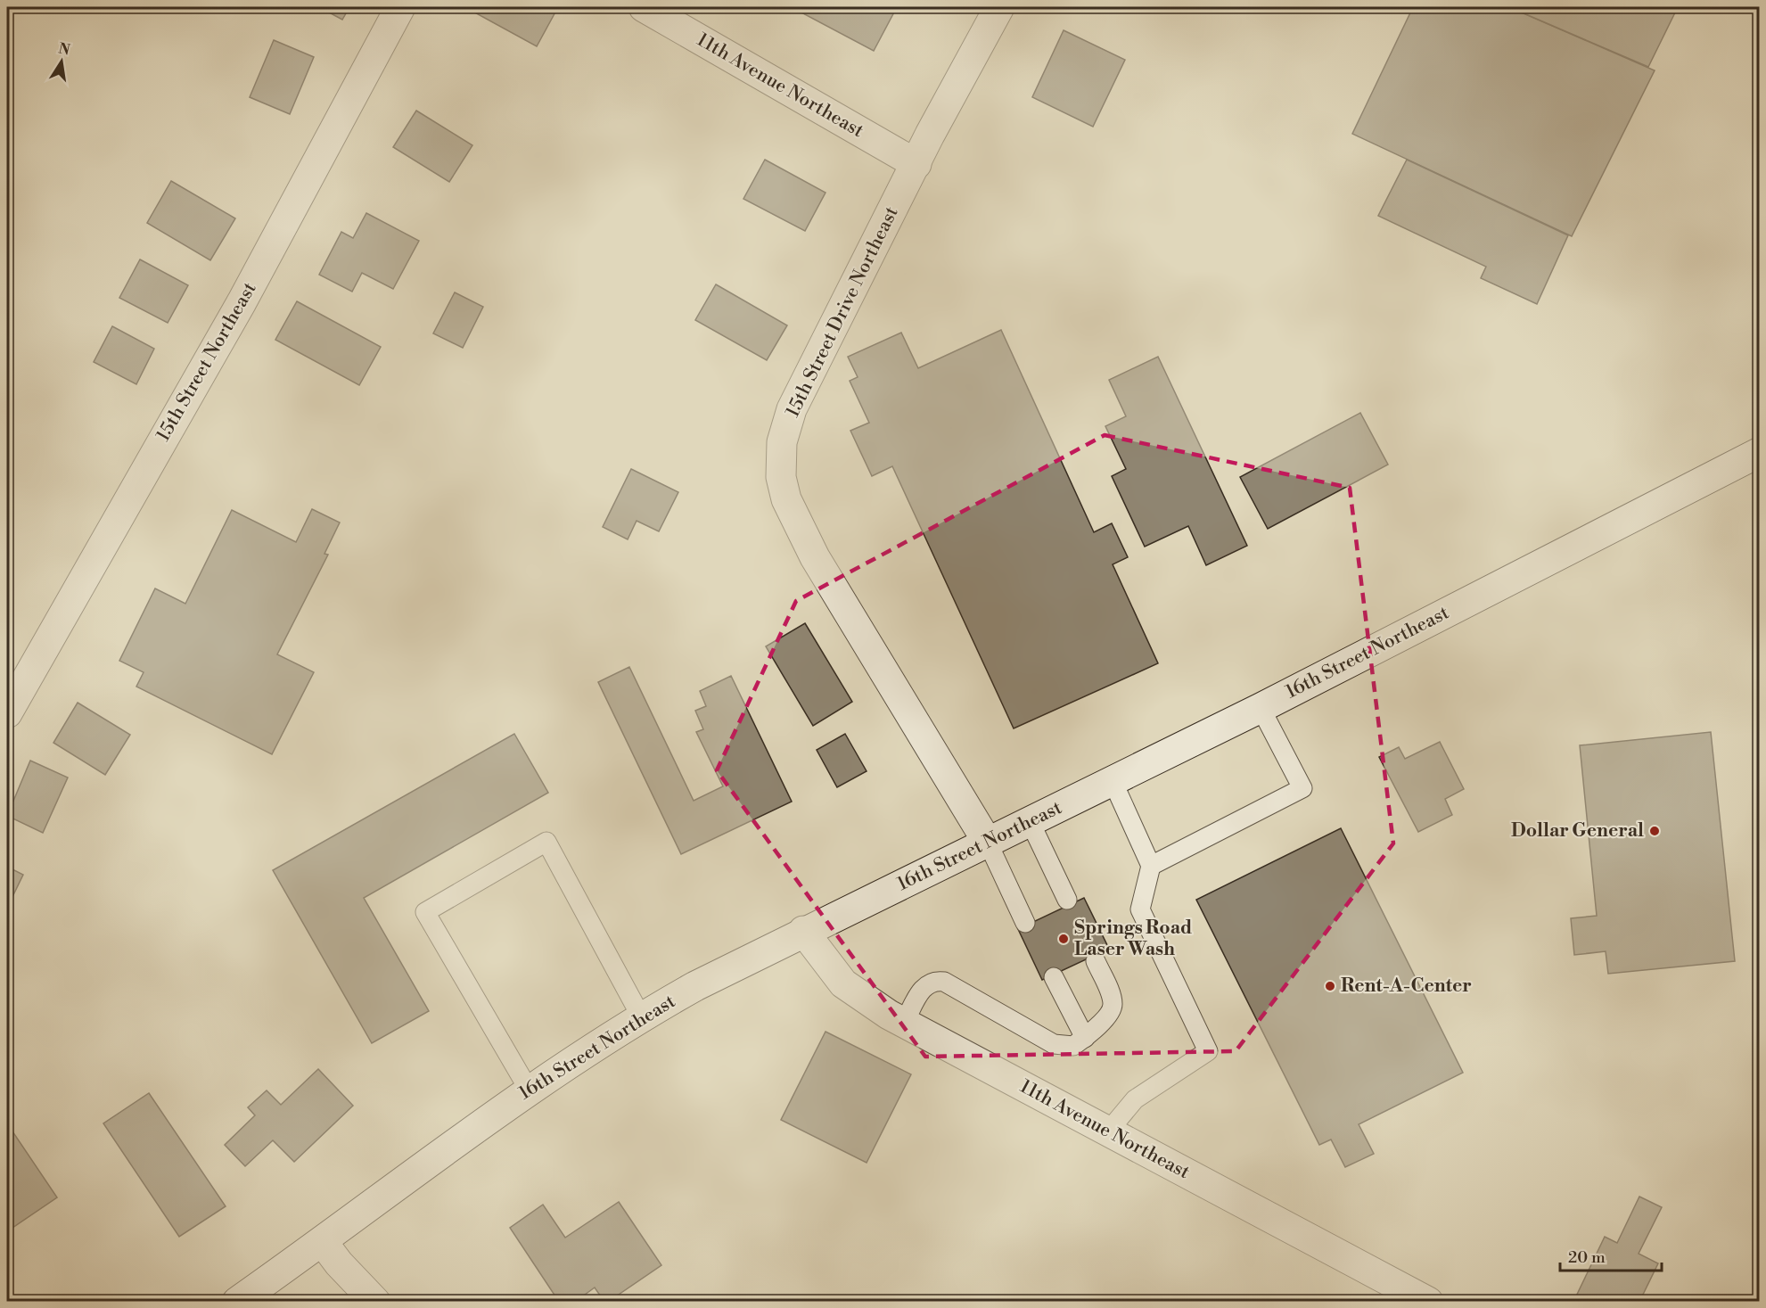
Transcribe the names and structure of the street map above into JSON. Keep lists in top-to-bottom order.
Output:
{
  "streets": {
    "street": [
      "11th Avenue Northeast",
      "15th Street Drive Northeast",
      "15th Street Northeast",
      "16th Street Northeast"
    ]
  },
  "crossings": [
    ["11th Avenue Northeast", "15th Street Drive Northeast"],
    ["11th Avenue Northeast", "16th Street Northeast"],
    ["15th Street Drive Northeast", "16th Street Northeast"]
  ],
  "places": ["Dollar General", "Springs Road Laser Wash", "Rent-A-Center"],
  "scale_bar": "20 m",
  "north": "top"
}
